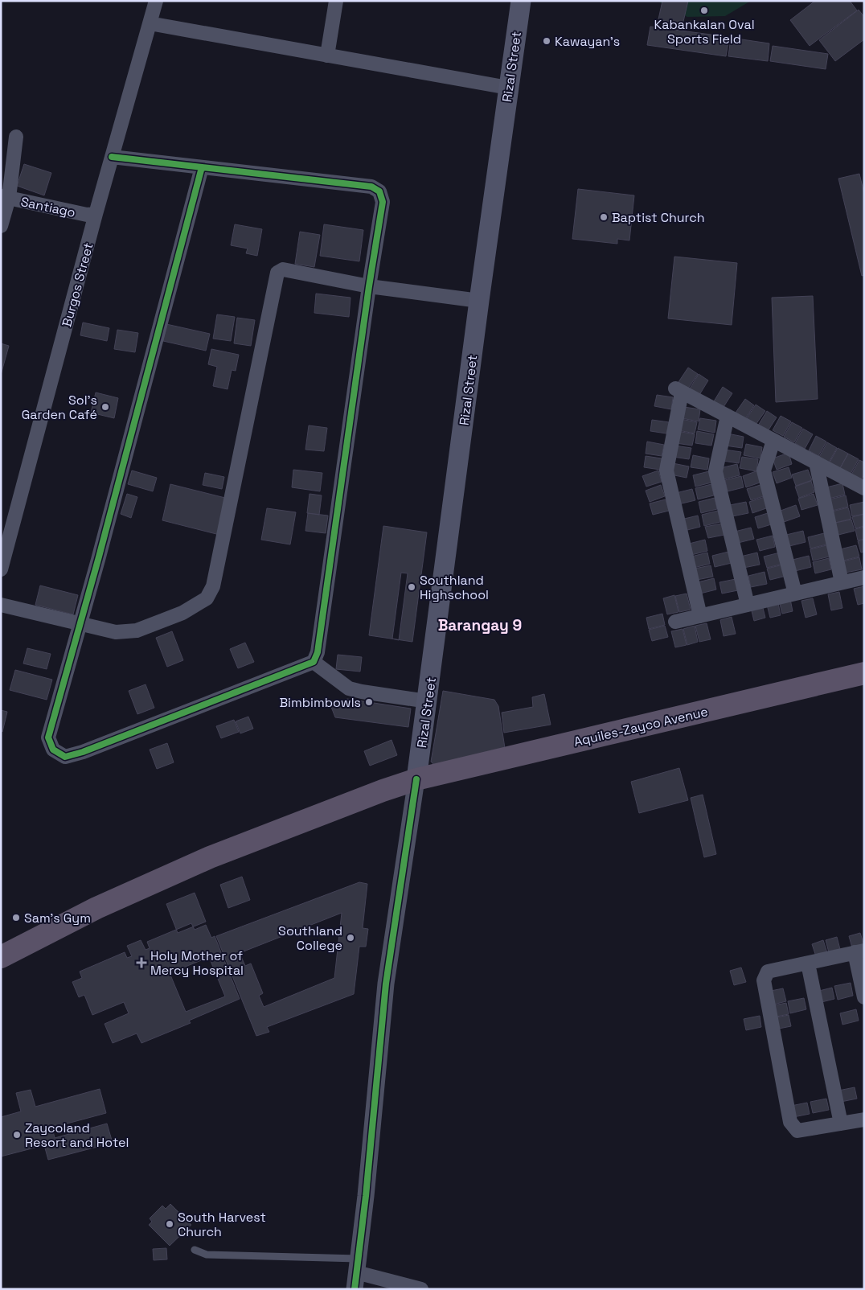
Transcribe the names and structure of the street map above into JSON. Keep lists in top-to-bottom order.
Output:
{
  "streets": {
    "highway": ["Aquiles-Zayco Avenue"],
    "main road": ["Rizal Street"],
    "street": ["Santiago", "Burgos Street"]
  },
  "crossings": [
    ["Rizal Street", "Aquiles-Zayco Avenue"],
    ["Santiago", "Burgos Street"]
  ],
  "districts": ["Barangay 9"],
  "places": {
    "other": [
      "Kabankalan Oval Sports Field",
      "Kawayan's",
      "Baptist Church",
      "Sol's Garden Café",
      "Southland Highschool",
      "Bimbimbowls",
      "Sam's Gym",
      "Southland College",
      "Zaycoland Resort and Hotel",
      "South Harvest Church"
    ],
    "health": ["Holy Mother of Mercy Hospital"]
  }
}
